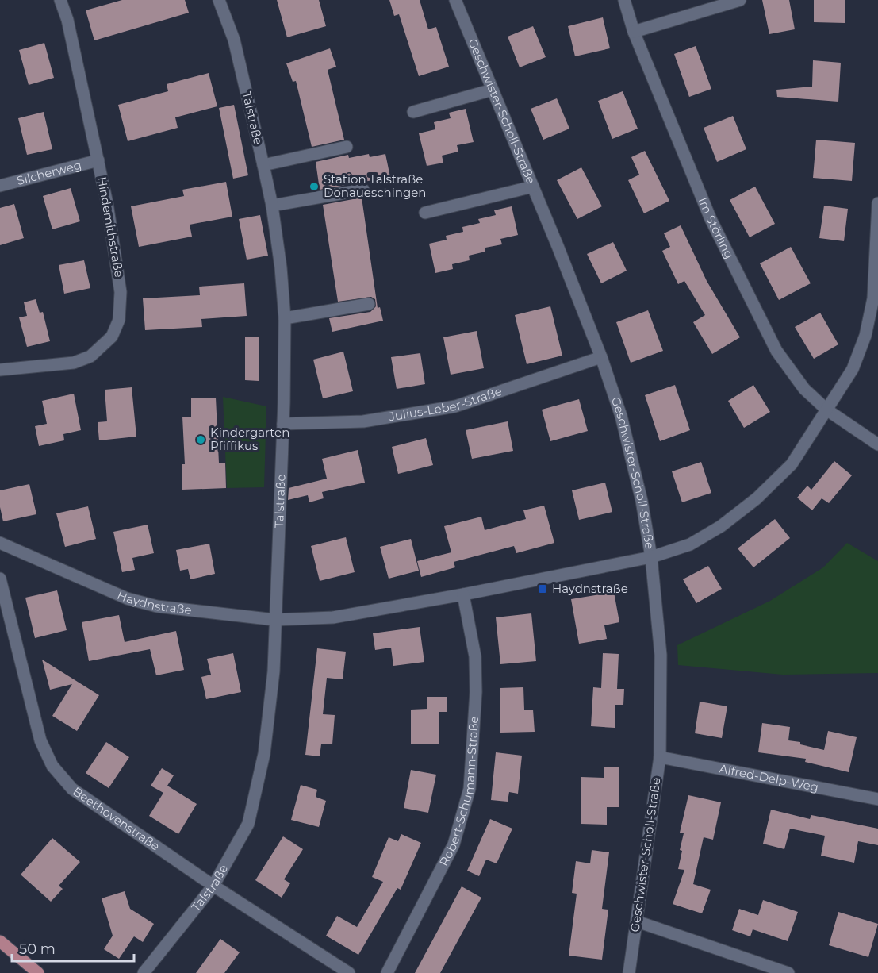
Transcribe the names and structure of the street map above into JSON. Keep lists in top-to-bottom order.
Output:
{
  "streets": {
    "street": [
      "Geschwister-Scholl-Straße",
      "Talstraße",
      "Silcherweg",
      "Hindemithstraße",
      "Im Störling",
      "Julius-Leber-Straße",
      "Haydnstraße",
      "Alfred-Delp-Weg",
      "Robert-Schumann-Straße",
      "Beethovenstraße"
    ]
  },
  "crossings": [
    ["Geschwister-Scholl-Straße", "Julius-Leber-Straße"],
    ["Geschwister-Scholl-Straße", "Haydnstraße"],
    ["Geschwister-Scholl-Straße", "Alfred-Delp-Weg"],
    ["Talstraße", "Julius-Leber-Straße"],
    ["Talstraße", "Haydnstraße"],
    ["Talstraße", "Beethovenstraße"],
    ["Silcherweg", "Hindemithstraße"],
    ["Im Störling", "Haydnstraße"],
    ["Haydnstraße", "Robert-Schumann-Straße"]
  ],
  "places": {
    "other": ["Station Talstraße Donaueschingen", "Kindergarten Pfiffikus"],
    "transit": ["Haydnstraße"]
  },
  "scale_bar": "50 m"
}
